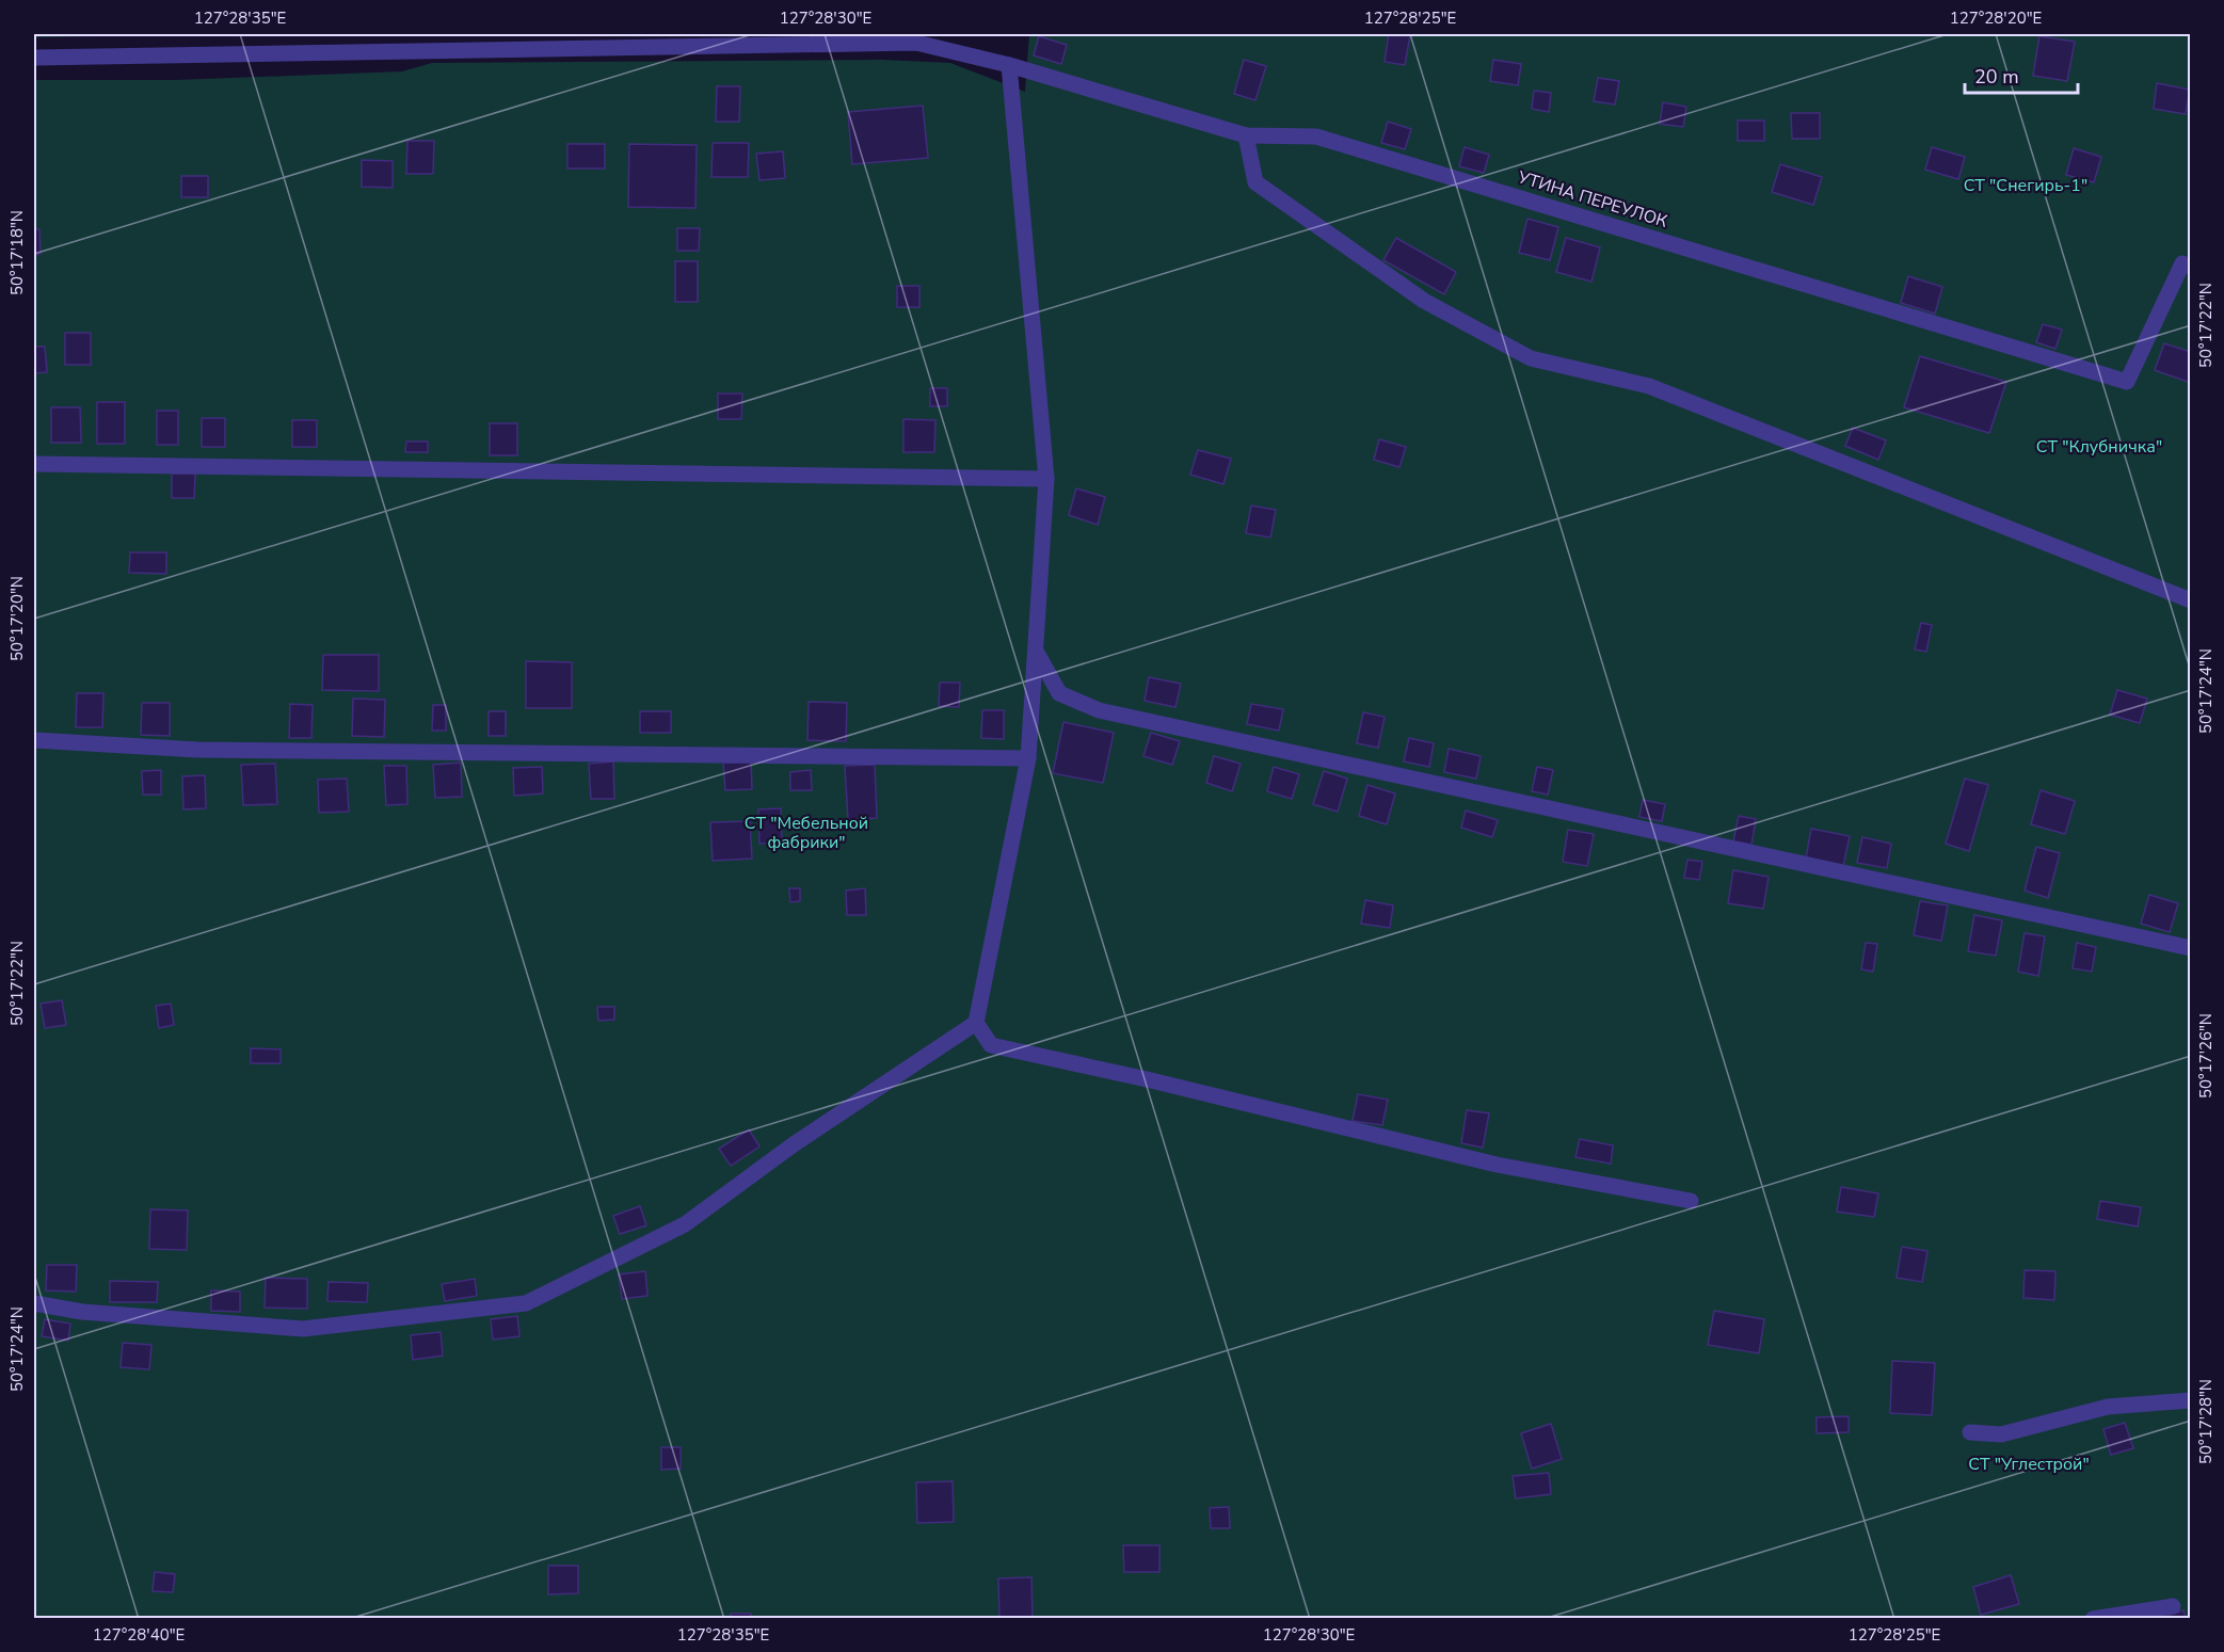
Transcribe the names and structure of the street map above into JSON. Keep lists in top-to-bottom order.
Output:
{
  "streets": {
    "street": ["УТИНА ПЕРЕУЛОК"]
  },
  "parks": [
    "СТ \"Снегирь-1\"",
    "СТ \"Клубничка\"",
    "СТ \"Мебельной фабрики\"",
    "СТ \"Углестрой\""
  ],
  "scale_bar": "20 m",
  "coordinates": [
    "127°28'35\"E",
    "127°28'30\"E",
    "127°28'25\"E",
    "127°28'20\"E",
    "50°17'18\"N",
    "50°17'22\"N",
    "50°17'20\"N",
    "50°17'24\"N",
    "50°17'26\"N",
    "50°17'28\"N",
    "127°28'40\"E"
  ]
}
